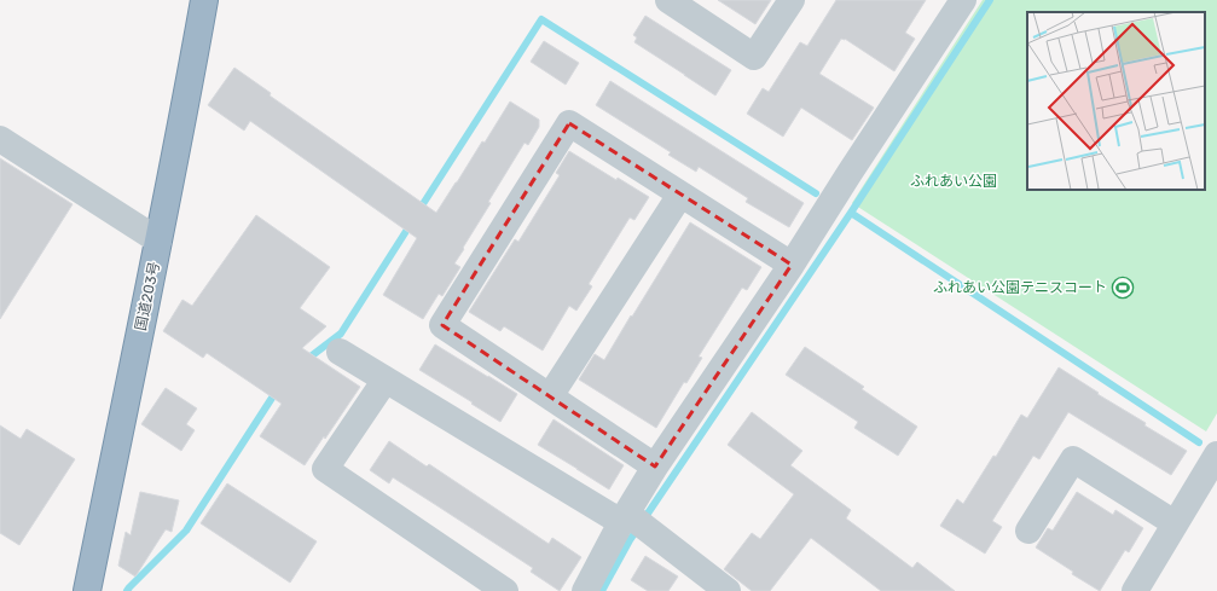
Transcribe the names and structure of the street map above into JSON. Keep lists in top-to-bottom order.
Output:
{
  "streets": {
    "highway": ["国道203号"]
  },
  "parks": ["ふれあい公園"],
  "places": {
    "sports": ["ふれあい公園テニスコート"]
  }
}
